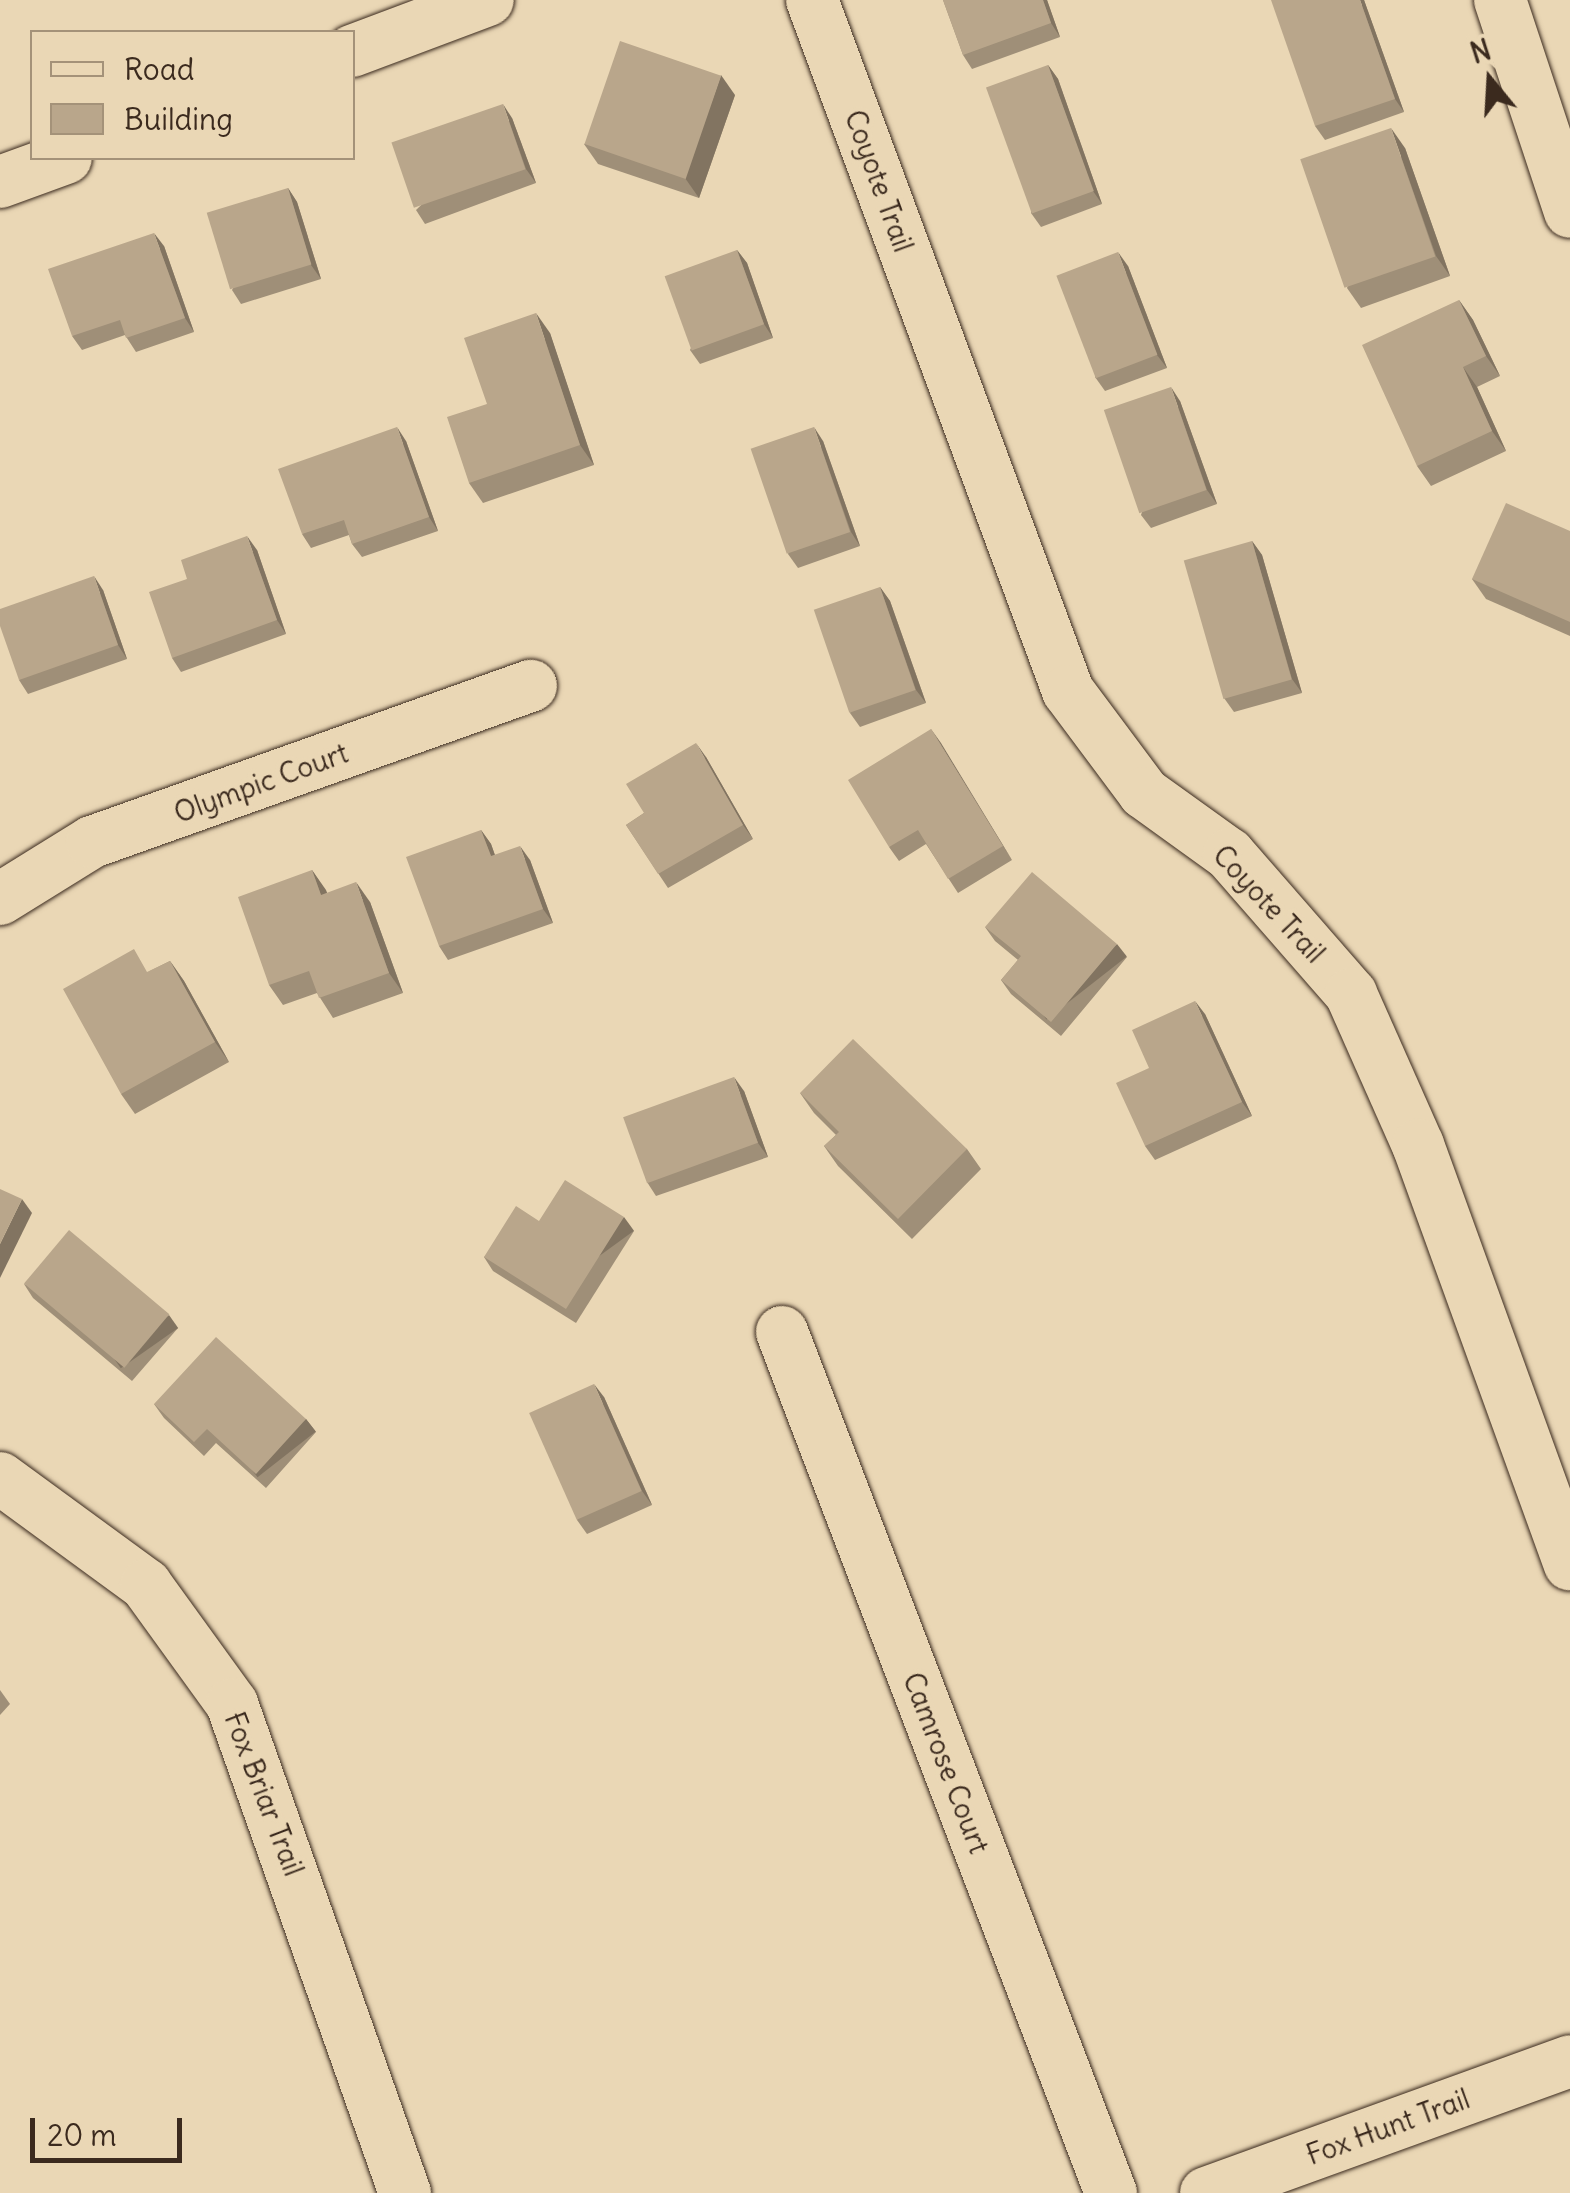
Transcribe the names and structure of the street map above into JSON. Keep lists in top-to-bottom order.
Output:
{
  "streets": {
    "street": [
      "Coyote Trail",
      "Olympic Court",
      "Camrose Court",
      "Fox Briar Trail",
      "Fox Hunt Trail"
    ]
  },
  "legend": ["Road", "Building"],
  "scale_bar": "20 m",
  "north": "top"
}
